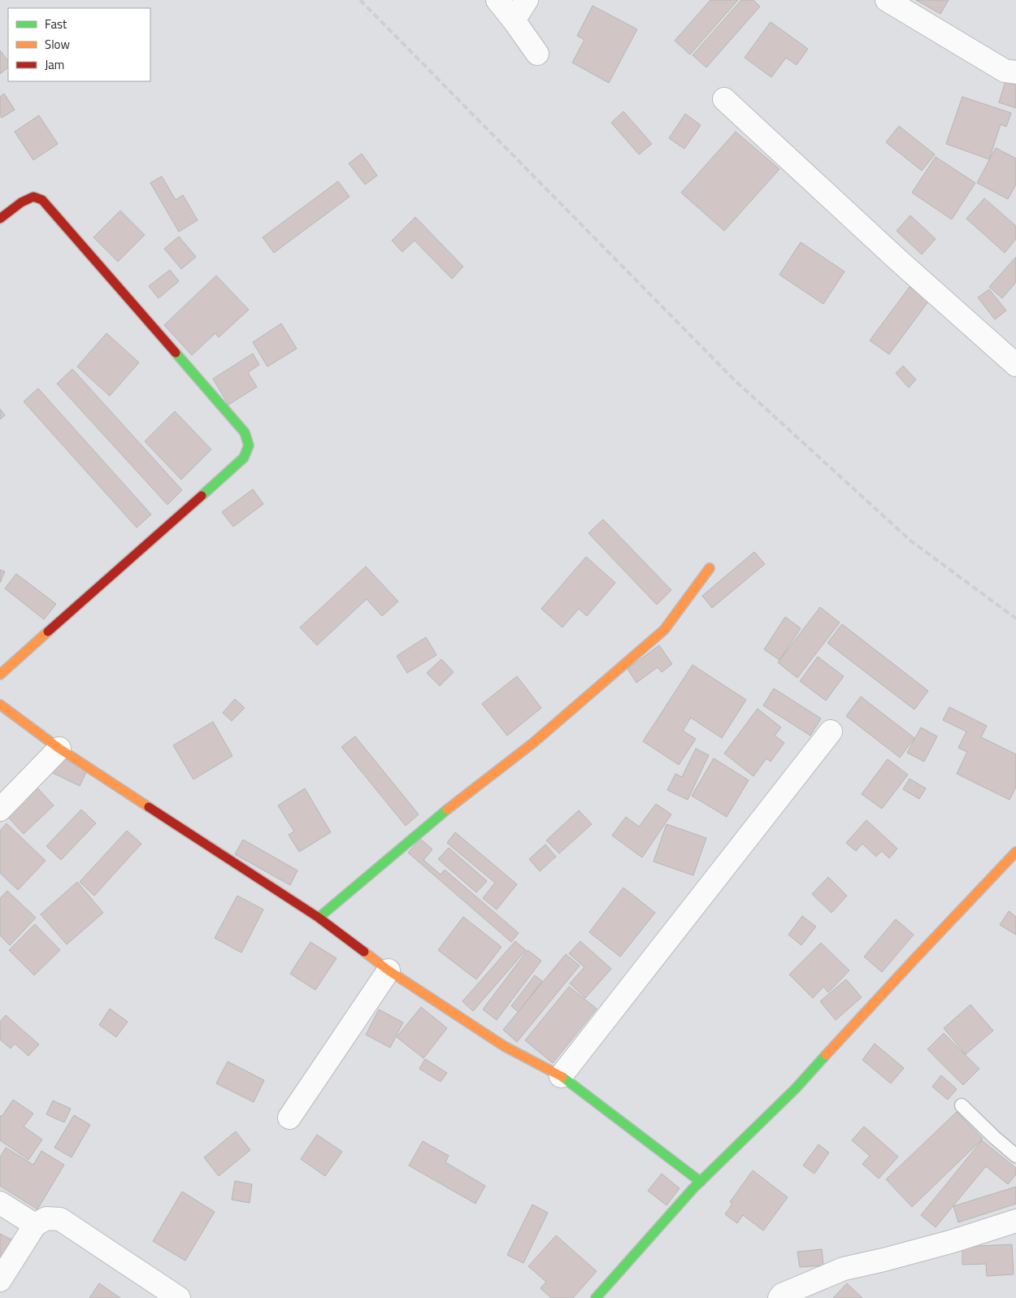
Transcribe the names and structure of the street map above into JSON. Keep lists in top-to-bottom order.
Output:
{
  "legend": ["Fast", "Slow", "Jam"]
}
